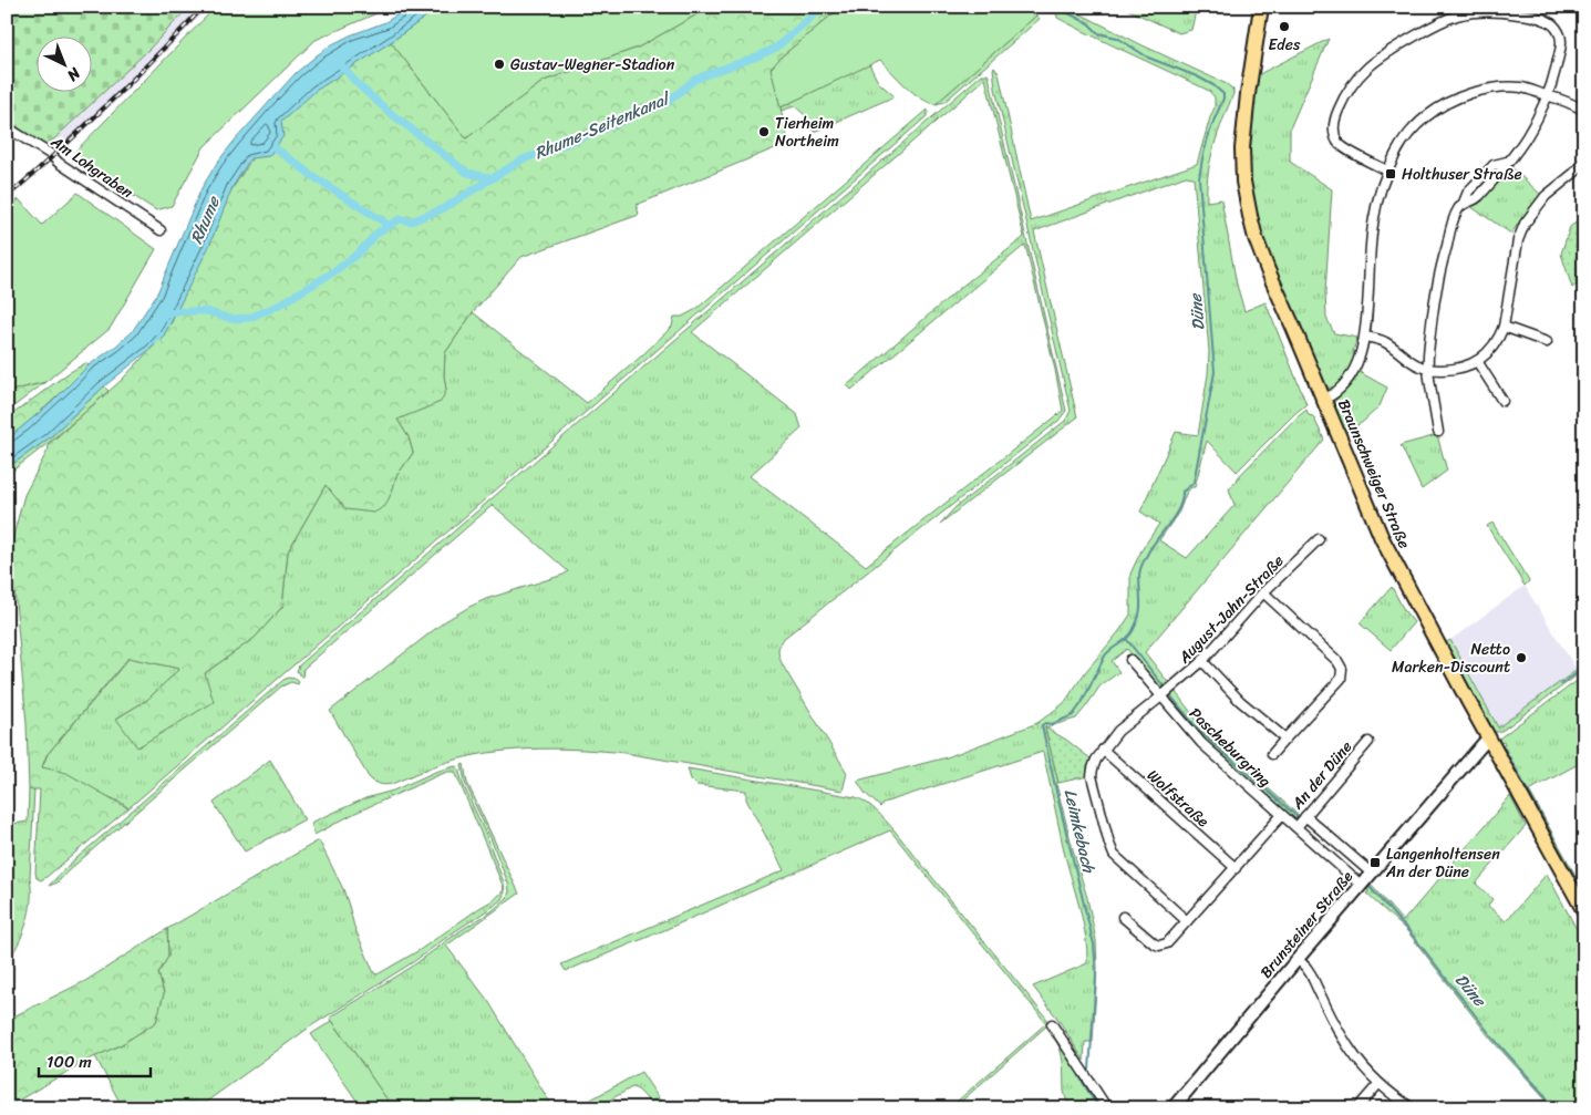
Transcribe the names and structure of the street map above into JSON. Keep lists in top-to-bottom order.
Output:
{
  "streets": {
    "main road": ["Braunschweiger Straße"],
    "street": [
      "Am Lohgraben",
      "August-Jahn-Straße",
      "Pascheburgring",
      "An der Düne",
      "Wolfstraße",
      "Brunsteiner Straße"
    ]
  },
  "crossings": [
    ["Braunschweiger Straße", "Brunsteiner Straße"],
    ["August-Jahn-Straße", "Pascheburgring"],
    ["Pascheburgring", "An der Düne"],
    ["Pascheburgring", "Brunsteiner Straße"]
  ],
  "water": [
    "Rhume-Seitenkanal",
    "Rhume",
    "Düne",
    "Leimkebach"
  ],
  "places": {
    "other": [
      "Edes",
      "Gustav-Wegner-Stadion",
      "Tierheim Northeim",
      "Netto Marken-Discount"
    ],
    "transit": ["Holthuser Straße", "Langenholtensen An der Düne"]
  },
  "scale_bar": "100 m",
  "north": "bottom right"
}
